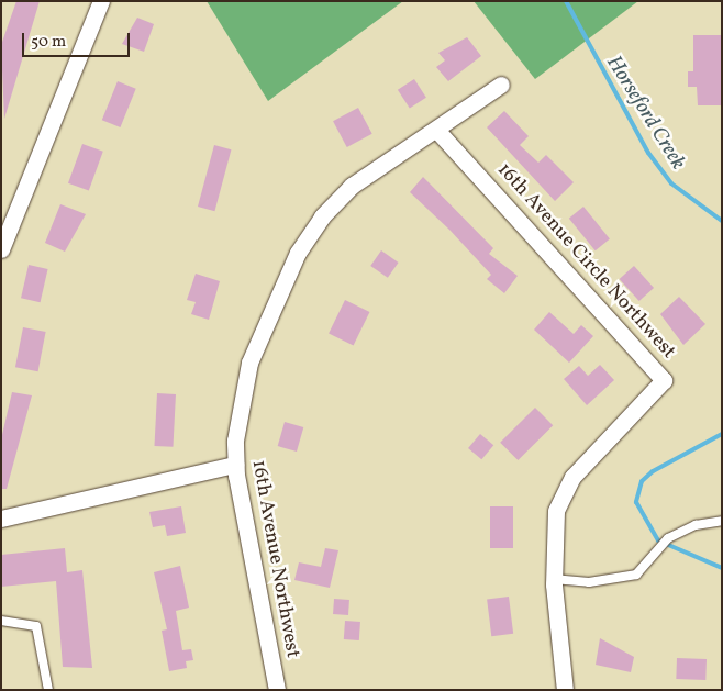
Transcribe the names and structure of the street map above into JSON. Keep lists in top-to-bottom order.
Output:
{
  "streets": {
    "street": ["16th Avenue Circle Northwest", "16th Avenue Northwest"]
  },
  "crossings": [
    ["16th Avenue Circle Northwest", "16th Avenue Northwest"]
  ],
  "water": ["Horseford Creek"],
  "scale_bar": "50 m"
}
